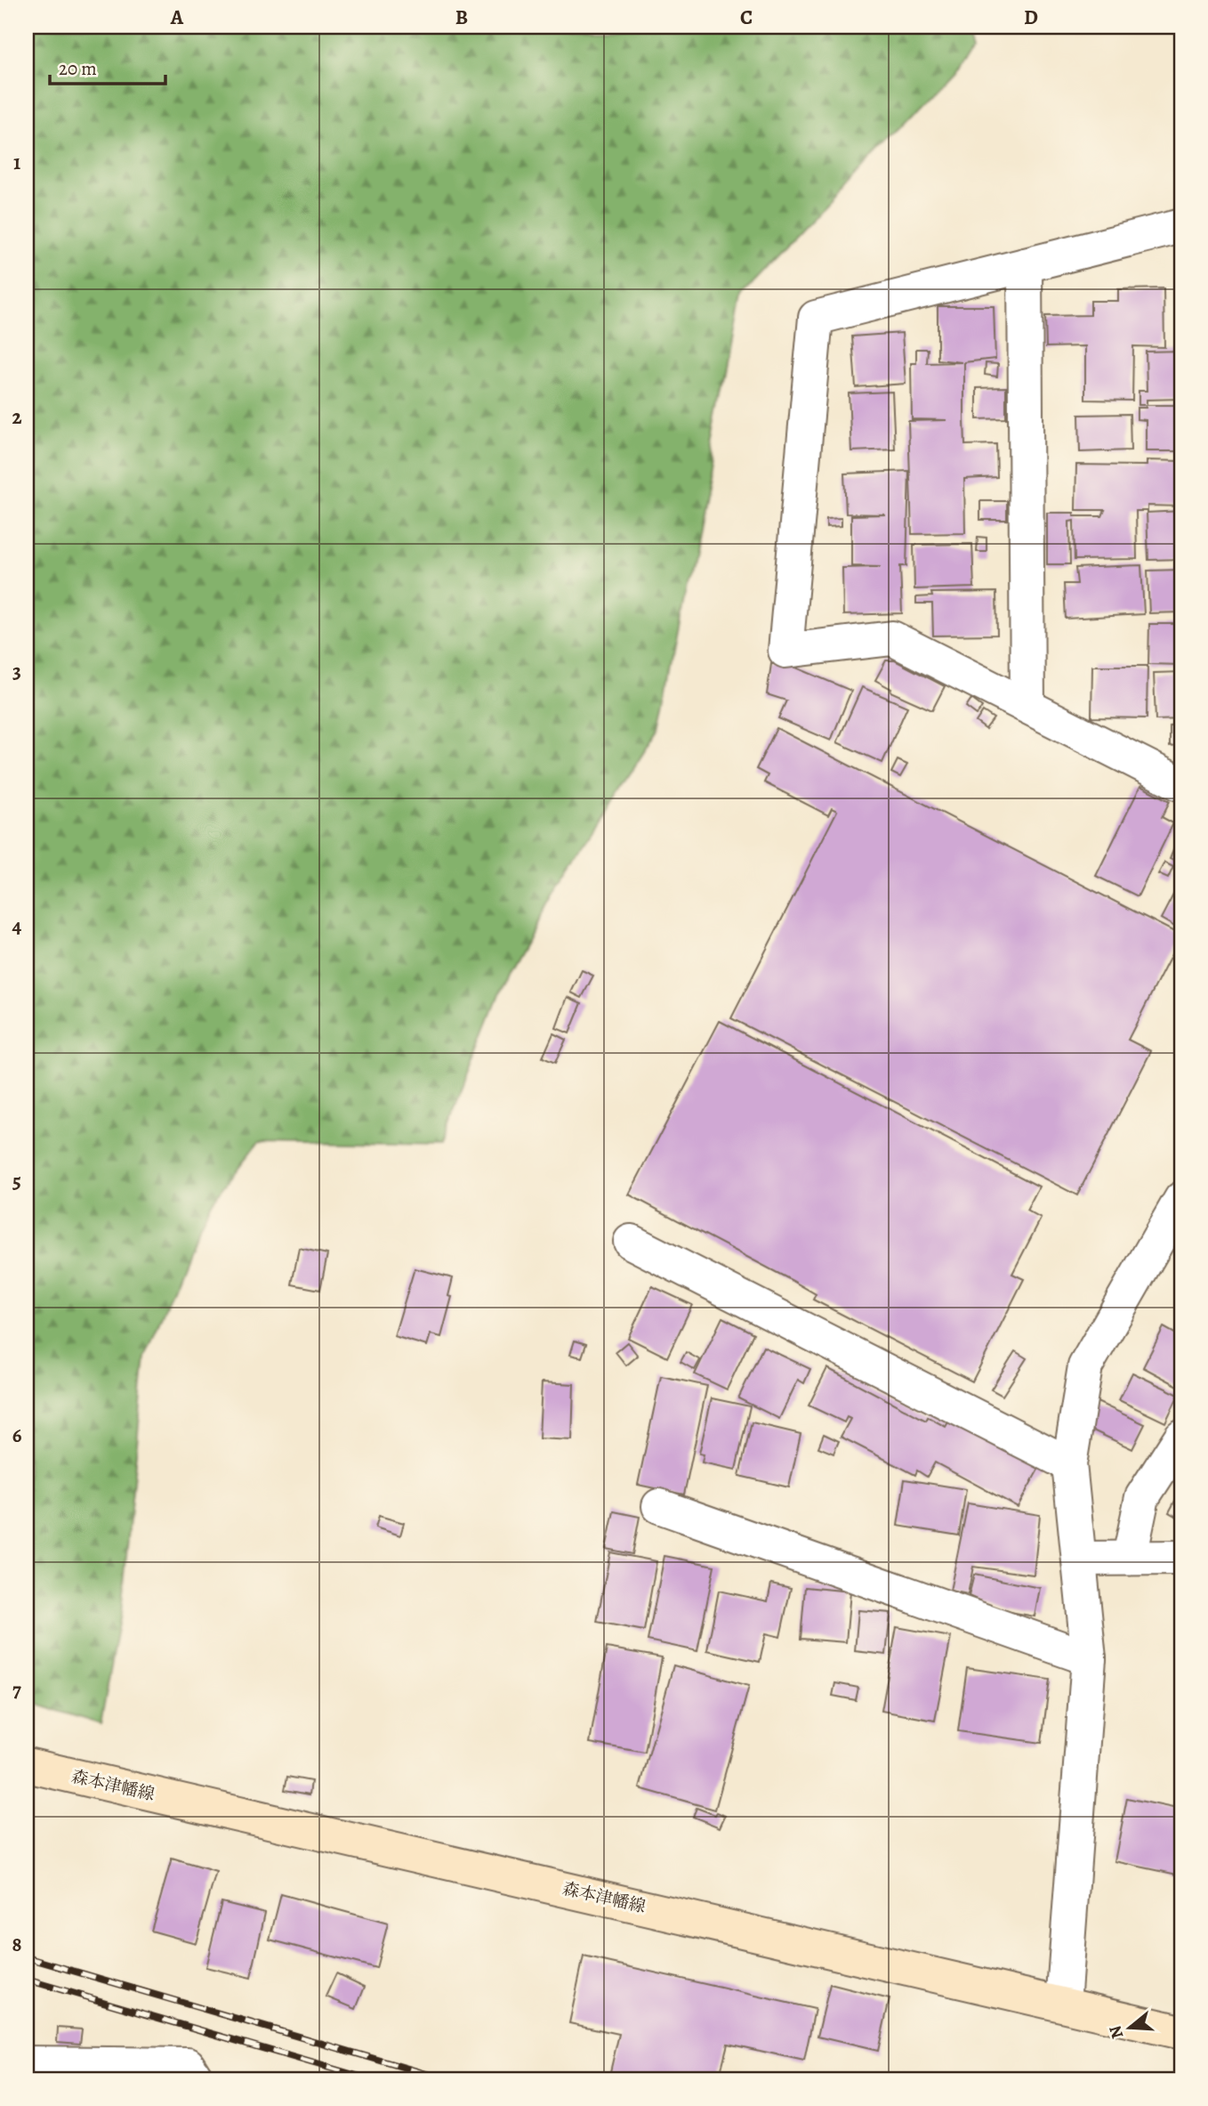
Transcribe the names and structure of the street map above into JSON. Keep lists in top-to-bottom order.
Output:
{
  "streets": {
    "main road": ["森本津幡線"]
  },
  "scale_bar": "20 m",
  "north": "left",
  "grid": {
    "columns": [
      "A",
      "B",
      "C",
      "D"
    ],
    "rows": [
      "1",
      "2",
      "3",
      "4",
      "5",
      "6",
      "7",
      "8"
    ]
  }
}
